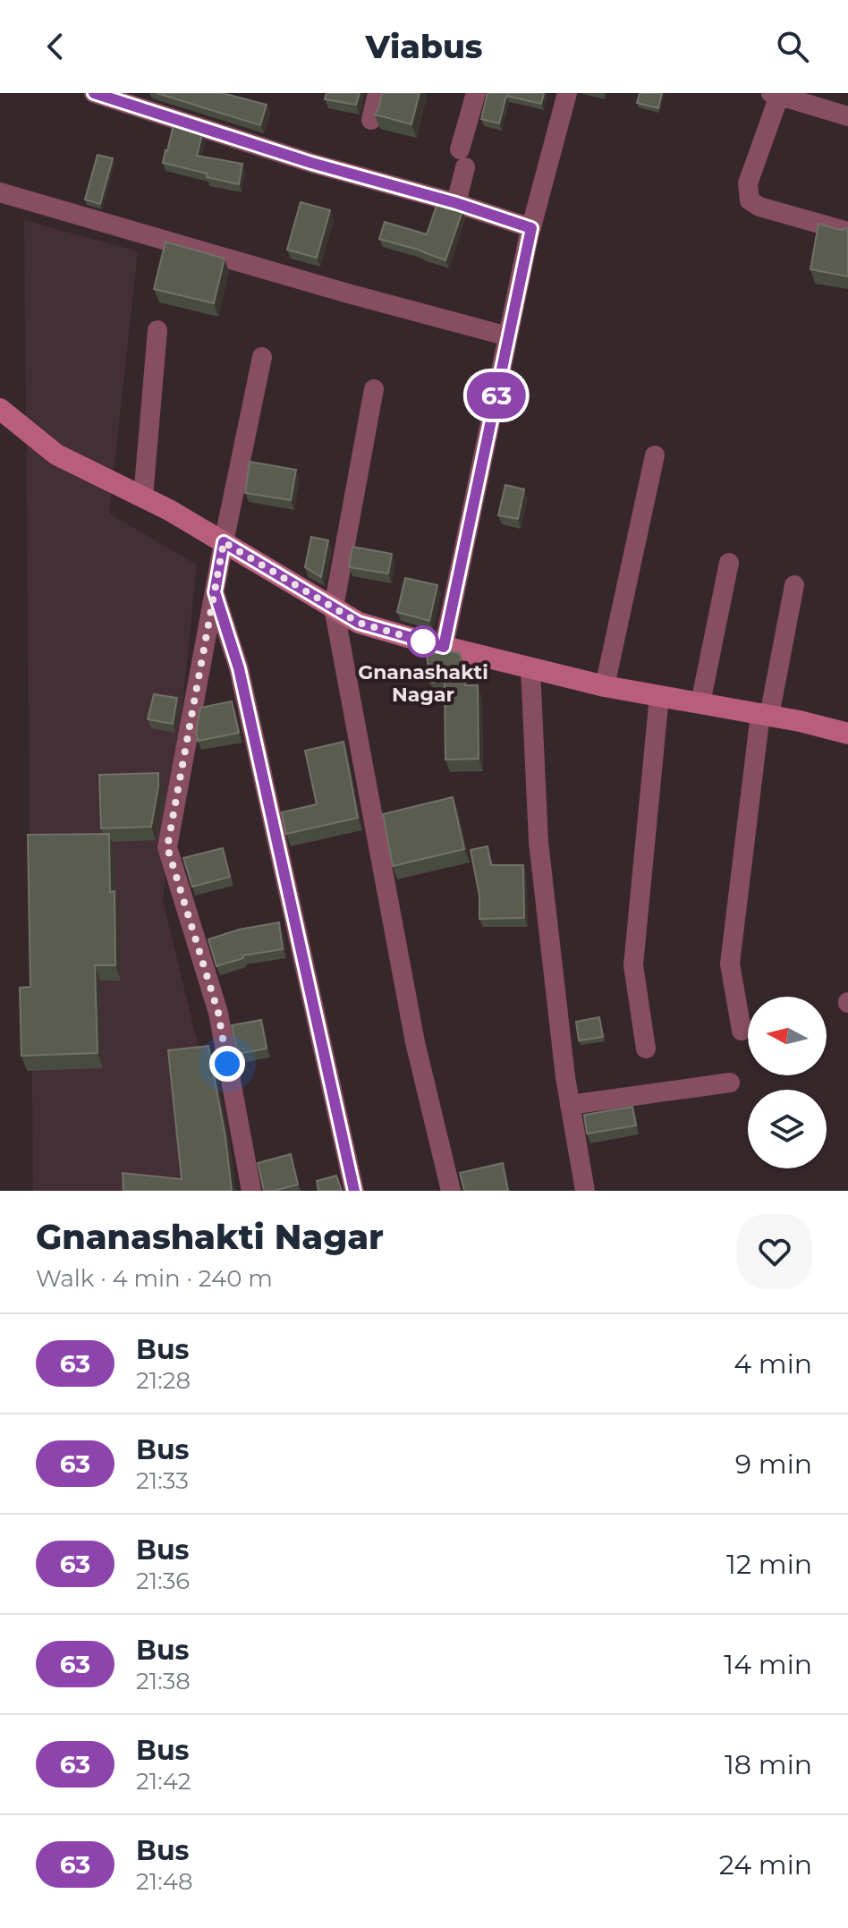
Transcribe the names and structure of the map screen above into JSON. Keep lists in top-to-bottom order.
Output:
{
  "places": ["Gnanashakti Nagar"],
  "lines": ["bus line 63"],
  "north": "left",
  "page": {
    "header": "Viabus",
    "on_map": "63",
    "heading": ["Gnanashakti Nagar", "Walk · 4 min · 240 m"],
    "list": [
      {
        "mark": "63",
        "name": "Bus",
        "note": "21:28",
        "value": "4 min"
      },
      {
        "mark": "63",
        "name": "Bus",
        "note": "21:33",
        "value": "9 min"
      },
      {
        "mark": "63",
        "name": "Bus",
        "note": "21:36",
        "value": "12 min"
      },
      {
        "mark": "63",
        "name": "Bus",
        "note": "21:38",
        "value": "14 min"
      },
      {
        "mark": "63",
        "name": "Bus",
        "note": "21:42",
        "value": "18 min"
      },
      {
        "mark": "63",
        "name": "Bus",
        "note": "21:48",
        "value": "24 min"
      }
    ]
  }
}
